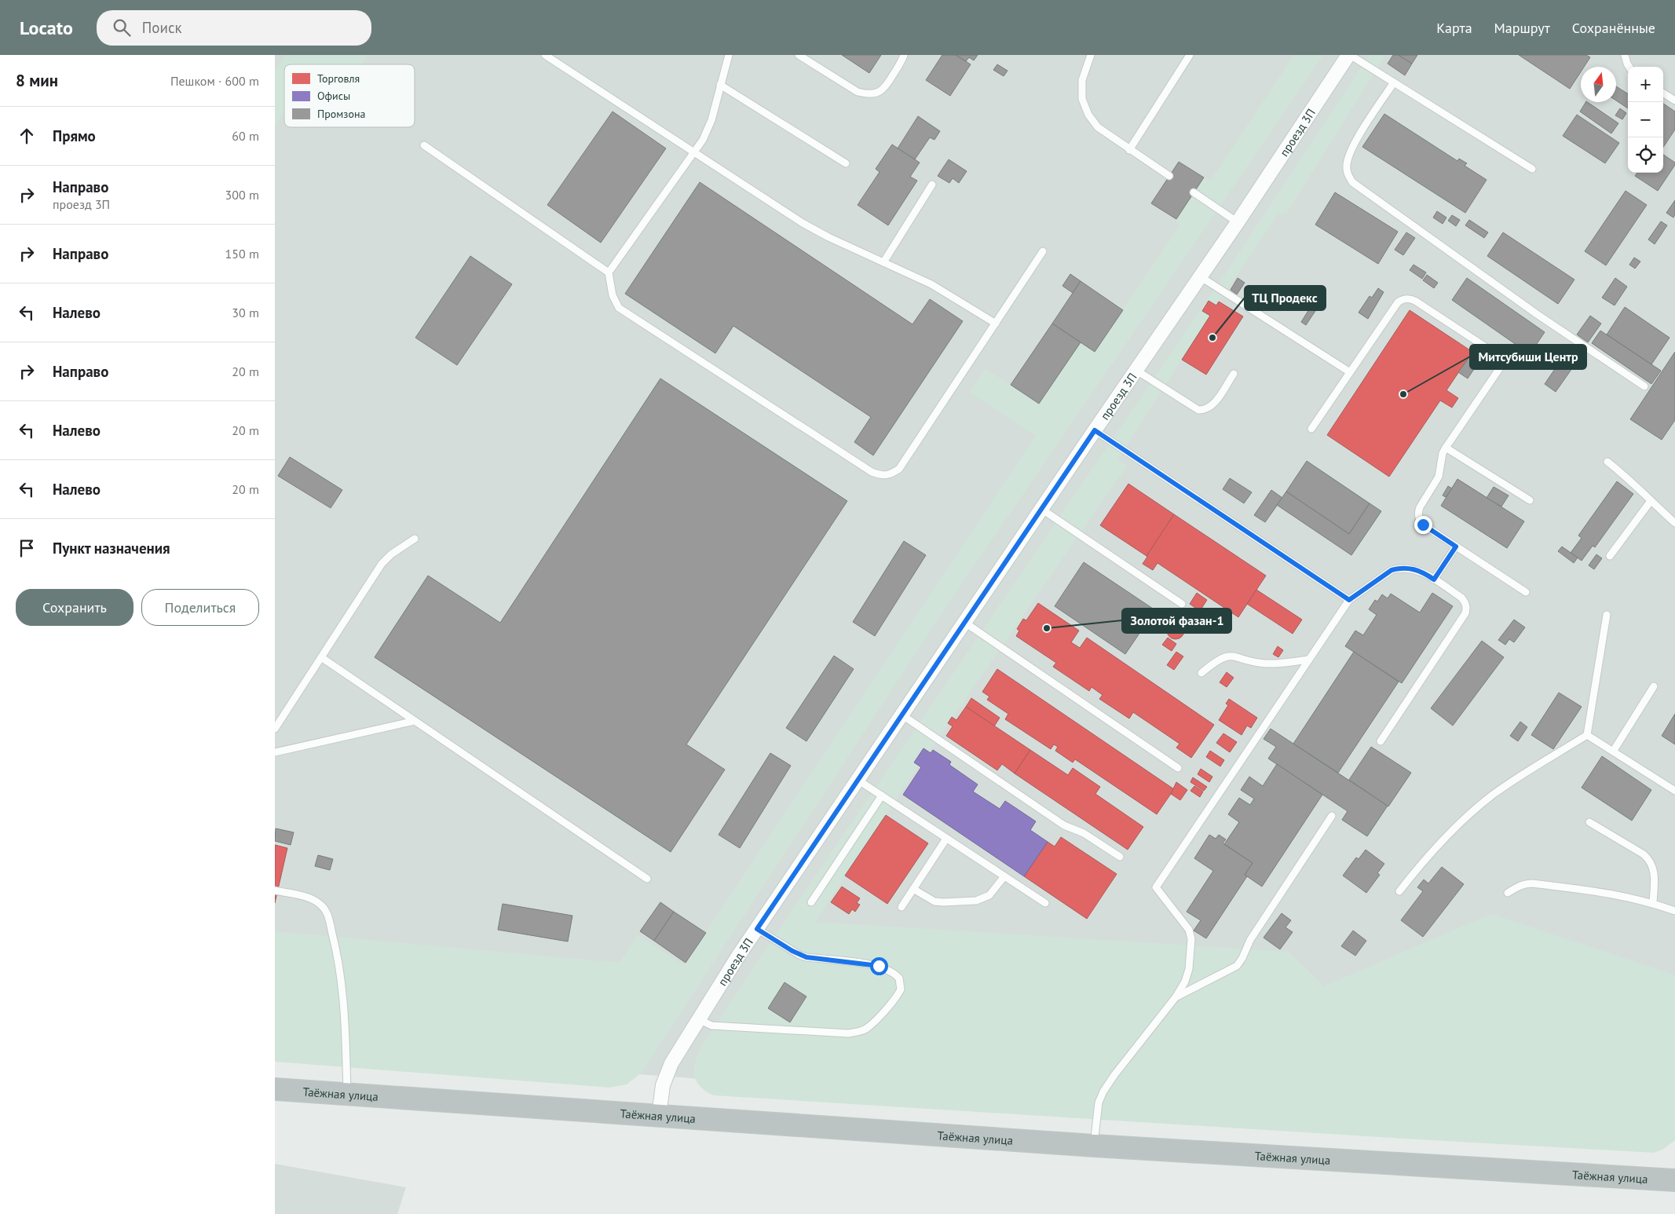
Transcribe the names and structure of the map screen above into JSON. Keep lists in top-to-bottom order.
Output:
{
  "streets": {
    "highway": ["Таёжная улица"],
    "street": ["проезд 3П"]
  },
  "crossings": [
    ["проезд 3П", "Таёжная улица"]
  ],
  "places": ["ТЦ Продекс", "Митсубиши Центр", "Золотой фазан-1"],
  "legend": ["Торговля", "Офисы", "Промзона"],
  "north": "top",
  "page": {
    "header": "Locato",
    "search": "Поиск",
    "nav": ["Карта", "Маршрут", "Сохранённые"],
    "heading": ["8 мин", "Пешком · 600 m"],
    "map_buttons": ["+", "−"],
    "list": [
      ["Прямо", "60 m"],
      ["Направо", "проезд 3П", "300 m"],
      ["Направо", "150 m"],
      ["Налево", "30 m"],
      ["Направо", "20 m"],
      ["Налево", "20 m"],
      ["Налево", "20 m"],
      "Пункт назначения"
    ],
    "buttons": ["Сохранить", "Поделиться"]
  }
}
